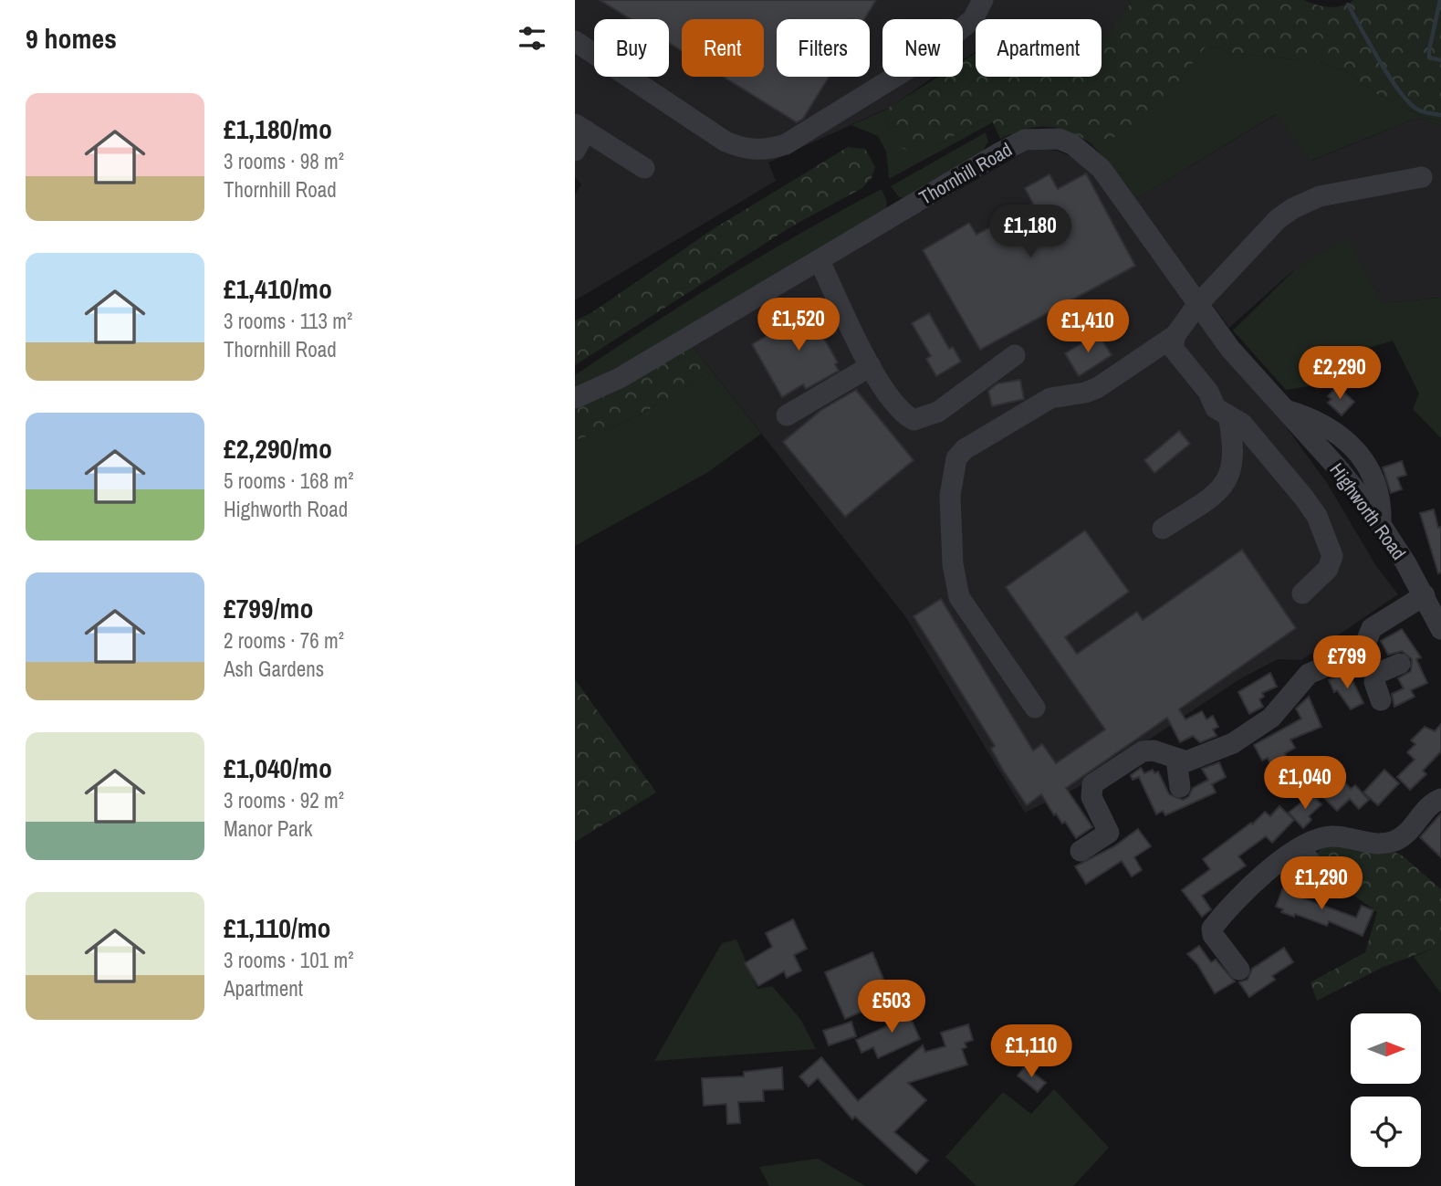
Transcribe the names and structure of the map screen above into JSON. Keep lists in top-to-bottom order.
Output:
{
  "streets": {
    "street": ["Thornhill Road", "Highworth Road"]
  },
  "crossings": [
    ["Thornhill Road", "Highworth Road"]
  ],
  "north": "right",
  "page": {
    "heading": "9 homes",
    "chip": [
      "Buy",
      "Rent",
      "Filters",
      "New",
      "Apartment"
    ],
    "list": [
      {
        "name": "£1,180/mo",
        "note": "3 rooms · 98 m² · Thornhill Road"
      },
      {
        "name": "£1,410/mo",
        "note": "3 rooms · 113 m² · Thornhill Road"
      },
      {
        "name": "£2,290/mo",
        "note": "5 rooms · 168 m² · Highworth Road"
      },
      {
        "name": "£799/mo",
        "note": "2 rooms · 76 m² · Ash Gardens"
      },
      {
        "name": "£1,040/mo",
        "note": "3 rooms · 92 m² · Manor Park"
      },
      {
        "name": "£1,110/mo",
        "note": "3 rooms · 101 m² · Apartment"
      }
    ],
    "price": [
      "£1,180",
      "£1,520",
      "£1,410",
      "£2,290",
      "£799",
      "£1,040",
      "£1,290",
      "£503",
      "£1,110"
    ]
  }
}
